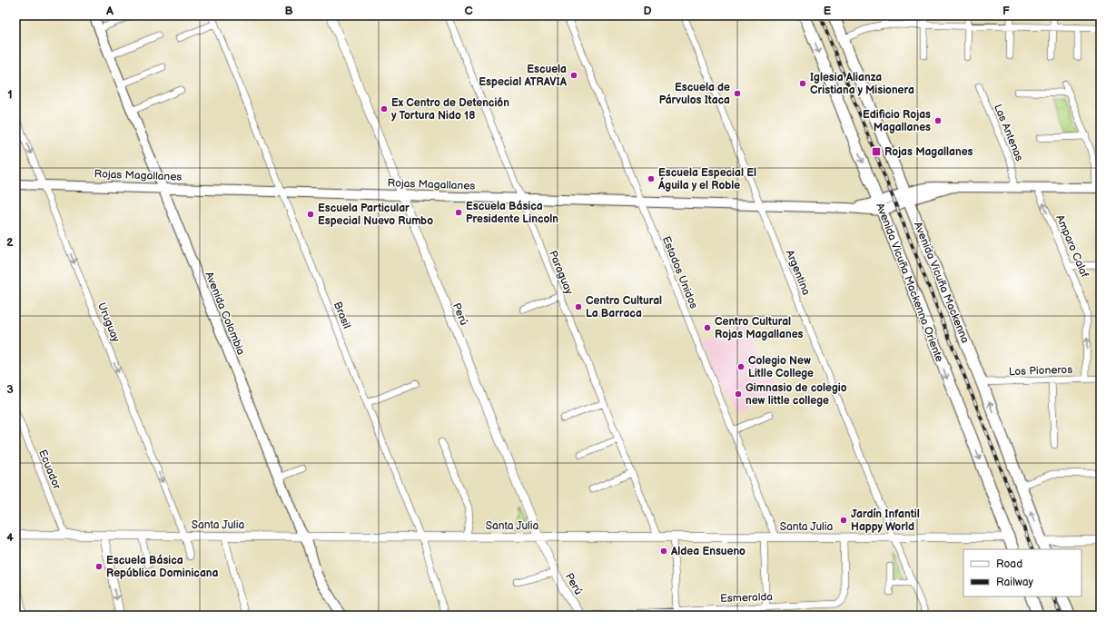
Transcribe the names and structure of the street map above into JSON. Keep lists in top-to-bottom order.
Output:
{
  "streets": {
    "main road": [
      "Rojas Magallanes",
      "Avenida Vicuña Mackenna Oriente",
      "Avenida Vicuña Mackenna",
      "Avenida Colombia"
    ],
    "street": [
      "Las Antenas",
      "Amparo Calaf",
      "Paraguay",
      "Estados Unidos",
      "Argentina",
      "Perú",
      "Brasil",
      "Uruguay",
      "Los Pioneros",
      "Ecuador",
      "Santa Julia",
      "Esmeralda"
    ]
  },
  "crossings": [
    ["Las Antenas", "Rojas Magallanes"],
    ["Rojas Magallanes", "Amparo Calaf"],
    ["Rojas Magallanes", "Paraguay"],
    ["Rojas Magallanes", "Estados Unidos"],
    ["Rojas Magallanes", "Argentina"],
    ["Rojas Magallanes", "Avenida Vicuña Mackenna Oriente"],
    ["Rojas Magallanes", "Avenida Vicuña Mackenna"],
    ["Rojas Magallanes", "Avenida Colombia"],
    ["Rojas Magallanes", "Perú"],
    ["Rojas Magallanes", "Brasil"],
    ["Rojas Magallanes", "Uruguay"],
    ["Amparo Calaf", "Los Pioneros"],
    ["Paraguay", "Santa Julia"],
    ["Estados Unidos", "Santa Julia"],
    ["Argentina", "Santa Julia"],
    ["Avenida Vicuña Mackenna Oriente", "Santa Julia"],
    ["Avenida Vicuña Mackenna", "Los Pioneros"],
    ["Avenida Colombia", "Santa Julia"],
    ["Perú", "Santa Julia"],
    ["Brasil", "Santa Julia"],
    ["Uruguay", "Santa Julia"],
    ["Ecuador", "Santa Julia"],
    ["Santa Julia", "Esmeralda"]
  ],
  "one_way": ["Amparo Calaf", "Avenida Vicuña Mackenna Oriente", "Uruguay"],
  "places": {
    "other": [
      "Escuela Especial ATRAVIA",
      "Iglesia Alianza Cristiana y Misionera",
      "Escuela de Párvulos Itaca",
      "Ex Centro de Detención y Tortura Nido 18",
      "Edificio Rojas Magallanes",
      "Escuela Especial El Águila y el Roble",
      "Escuela Básica Presidente Lincoln",
      "Escuela Particular Especial Nuevo Rumbo",
      "Centro Cultural La Barraca",
      "Centro Cultural Rojas Magallanes",
      "Colegio New Litlle College",
      "Gimnasio de colegio new little college",
      "Jardín Infantil Happy World",
      "Aldea Ensueno",
      "Escuela Básica República Dominicana"
    ],
    "transit": ["Rojas Magallanes"]
  },
  "legend": ["Road", "Railway"],
  "grid": {
    "columns": [
      "A",
      "B",
      "C",
      "D",
      "E",
      "F"
    ],
    "rows": [
      "1",
      "2",
      "3",
      "4"
    ]
  }
}
